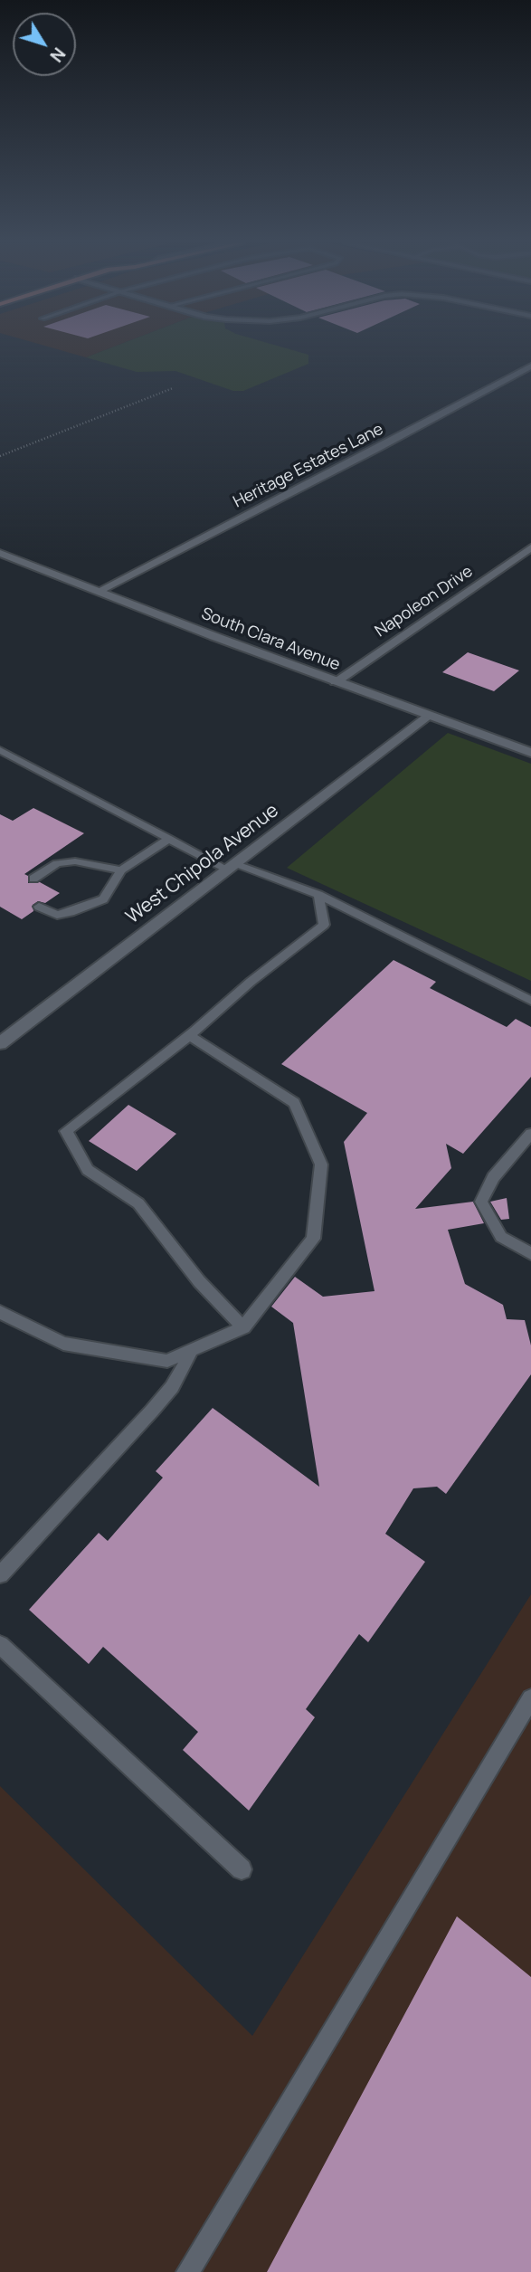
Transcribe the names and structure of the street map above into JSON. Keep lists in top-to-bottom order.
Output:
{
  "streets": {
    "street": [
      "Heritage Estates Lane",
      "Napoleon Drive",
      "South Clara Avenue",
      "West Chipola Avenue"
    ]
  },
  "crossings": [
    ["Heritage Estates Lane", "South Clara Avenue"],
    ["Napoleon Drive", "South Clara Avenue"],
    ["South Clara Avenue", "West Chipola Avenue"]
  ],
  "north": "bottom right"
}
